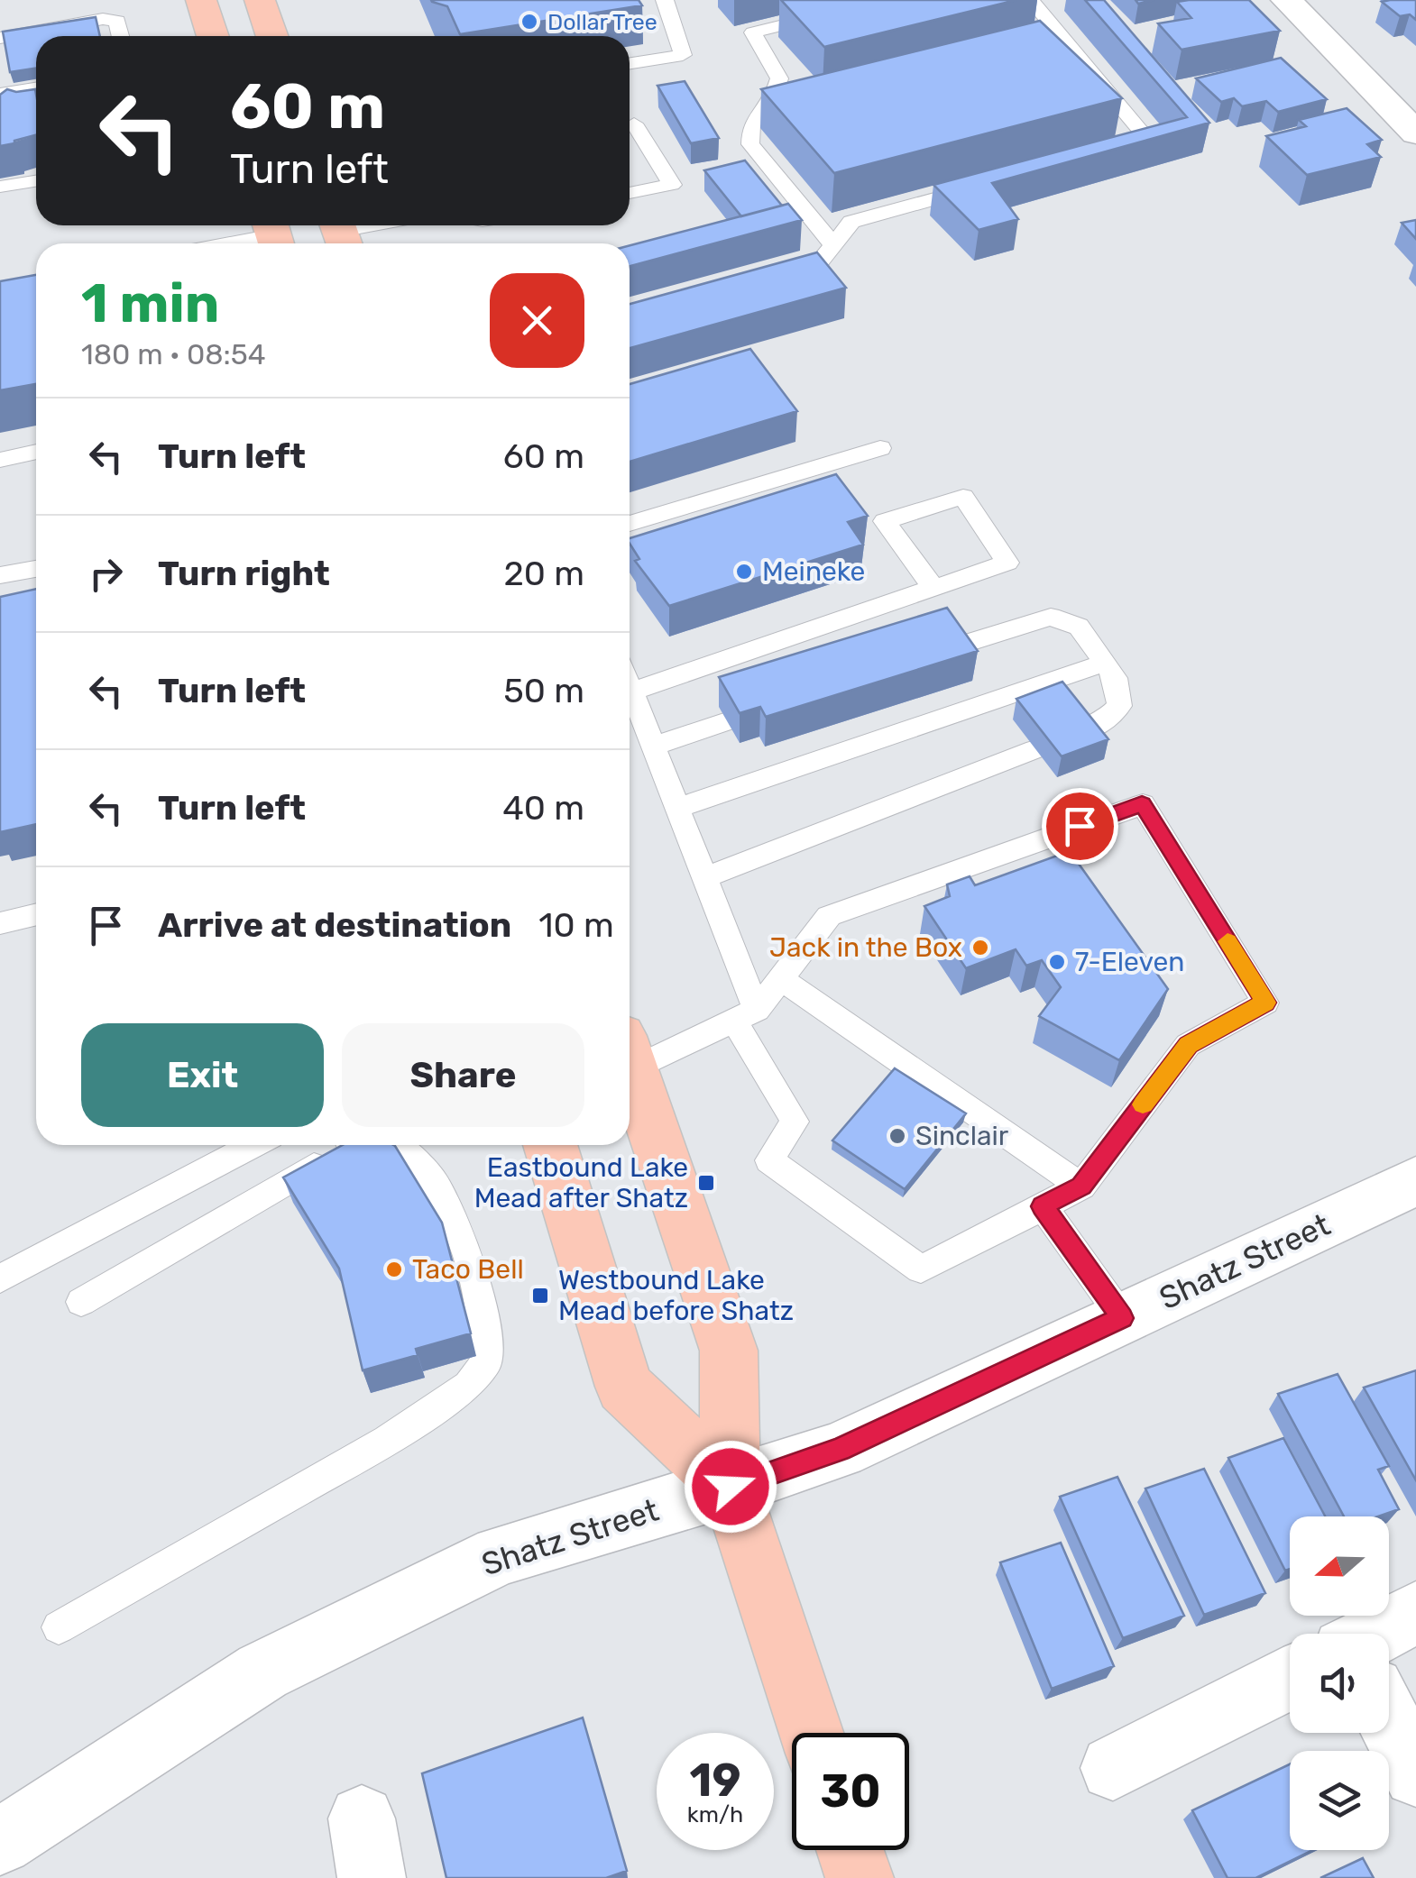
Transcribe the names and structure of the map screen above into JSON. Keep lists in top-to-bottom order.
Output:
{
  "streets": {
    "street": ["Shatz Street"]
  },
  "places": {
    "other": [
      "Dollar Tree",
      "Meineke",
      "Jack in the Box",
      "7-Eleven",
      "Sinclair",
      "Taco Bell"
    ],
    "transit": ["Eastbound Lake Mead after Shatz", "Westbound Lake Mead before Shatz"]
  },
  "north": "left",
  "page": {
    "turn": ["60 m", "Turn left"],
    "heading": ["1 min", "180 m · 08:54"],
    "list": [
      {
        "name": "Turn left",
        "value": "60 m"
      },
      {
        "name": "Turn right",
        "value": "20 m"
      },
      {
        "name": "Turn left",
        "value": "50 m"
      },
      {
        "name": "Turn left",
        "value": "40 m"
      },
      {
        "name": "Arrive at destination",
        "value": "10 m"
      }
    ],
    "buttons": ["Exit", "Share"],
    "speed": "19 km/h",
    "limit": "30"
  }
}
